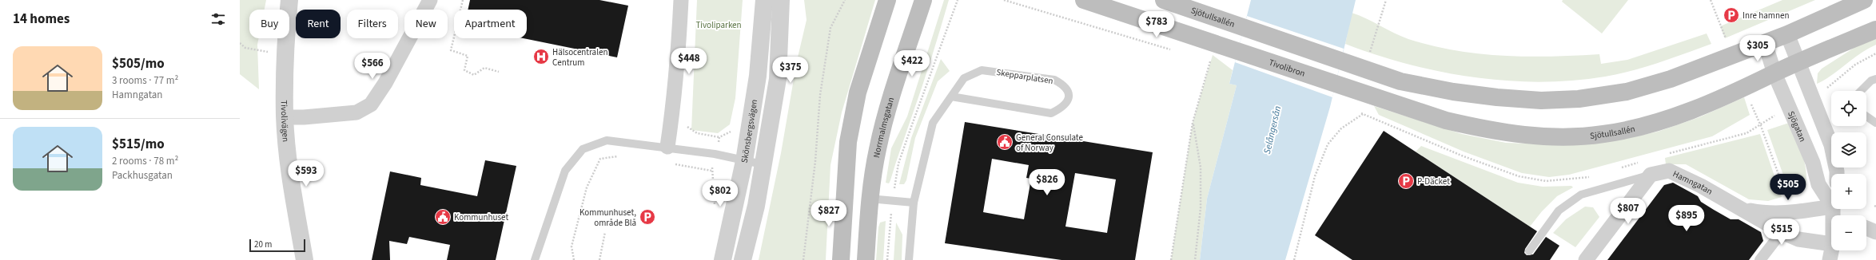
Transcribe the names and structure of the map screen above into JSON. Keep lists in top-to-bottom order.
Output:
{
  "streets": {
    "main road": ["Sjötullsallén", "Tivolibron", "Norrmalmsgatan"],
    "street": [
      "Tivolivägen",
      "Sjögatan",
      "Skönsbergsvägen",
      "Hamngatan"
    ],
    "lane": ["Skepparplatsen"]
  },
  "crossings": [
    ["Sjötullsallén", "Tivolibron"],
    ["Sjötullsallén", "Sjögatan"]
  ],
  "water": ["Selångersån"],
  "parks": ["Tivoliparken"],
  "places": {
    "parking": ["Inre hamnen", "P-Däcket", "Kommunhuset, område Blå"],
    "hospital": ["Hälsocentralen Centrum"],
    "public building": ["General Consulate of Norway", "Kommunhuset"]
  },
  "scale_bar": "20 m",
  "page": {
    "heading": "14 homes",
    "chip": [
      "Buy",
      "Rent",
      "Filters",
      "New",
      "Apartment"
    ],
    "price": [
      "$783",
      "$305",
      "$448",
      "$422",
      "$566",
      "$375",
      "$593",
      "$826",
      "$505",
      "$802",
      "$807",
      "$827",
      "$895",
      "$515"
    ],
    "list": [
      {
        "name": "$505/mo",
        "note": "3 rooms · 77 m² · Hamngatan"
      },
      {
        "name": "$515/mo",
        "note": "2 rooms · 78 m² · Packhusgatan"
      }
    ],
    "map_buttons": ["+", "−"],
    "scale": "20 m"
  }
}
